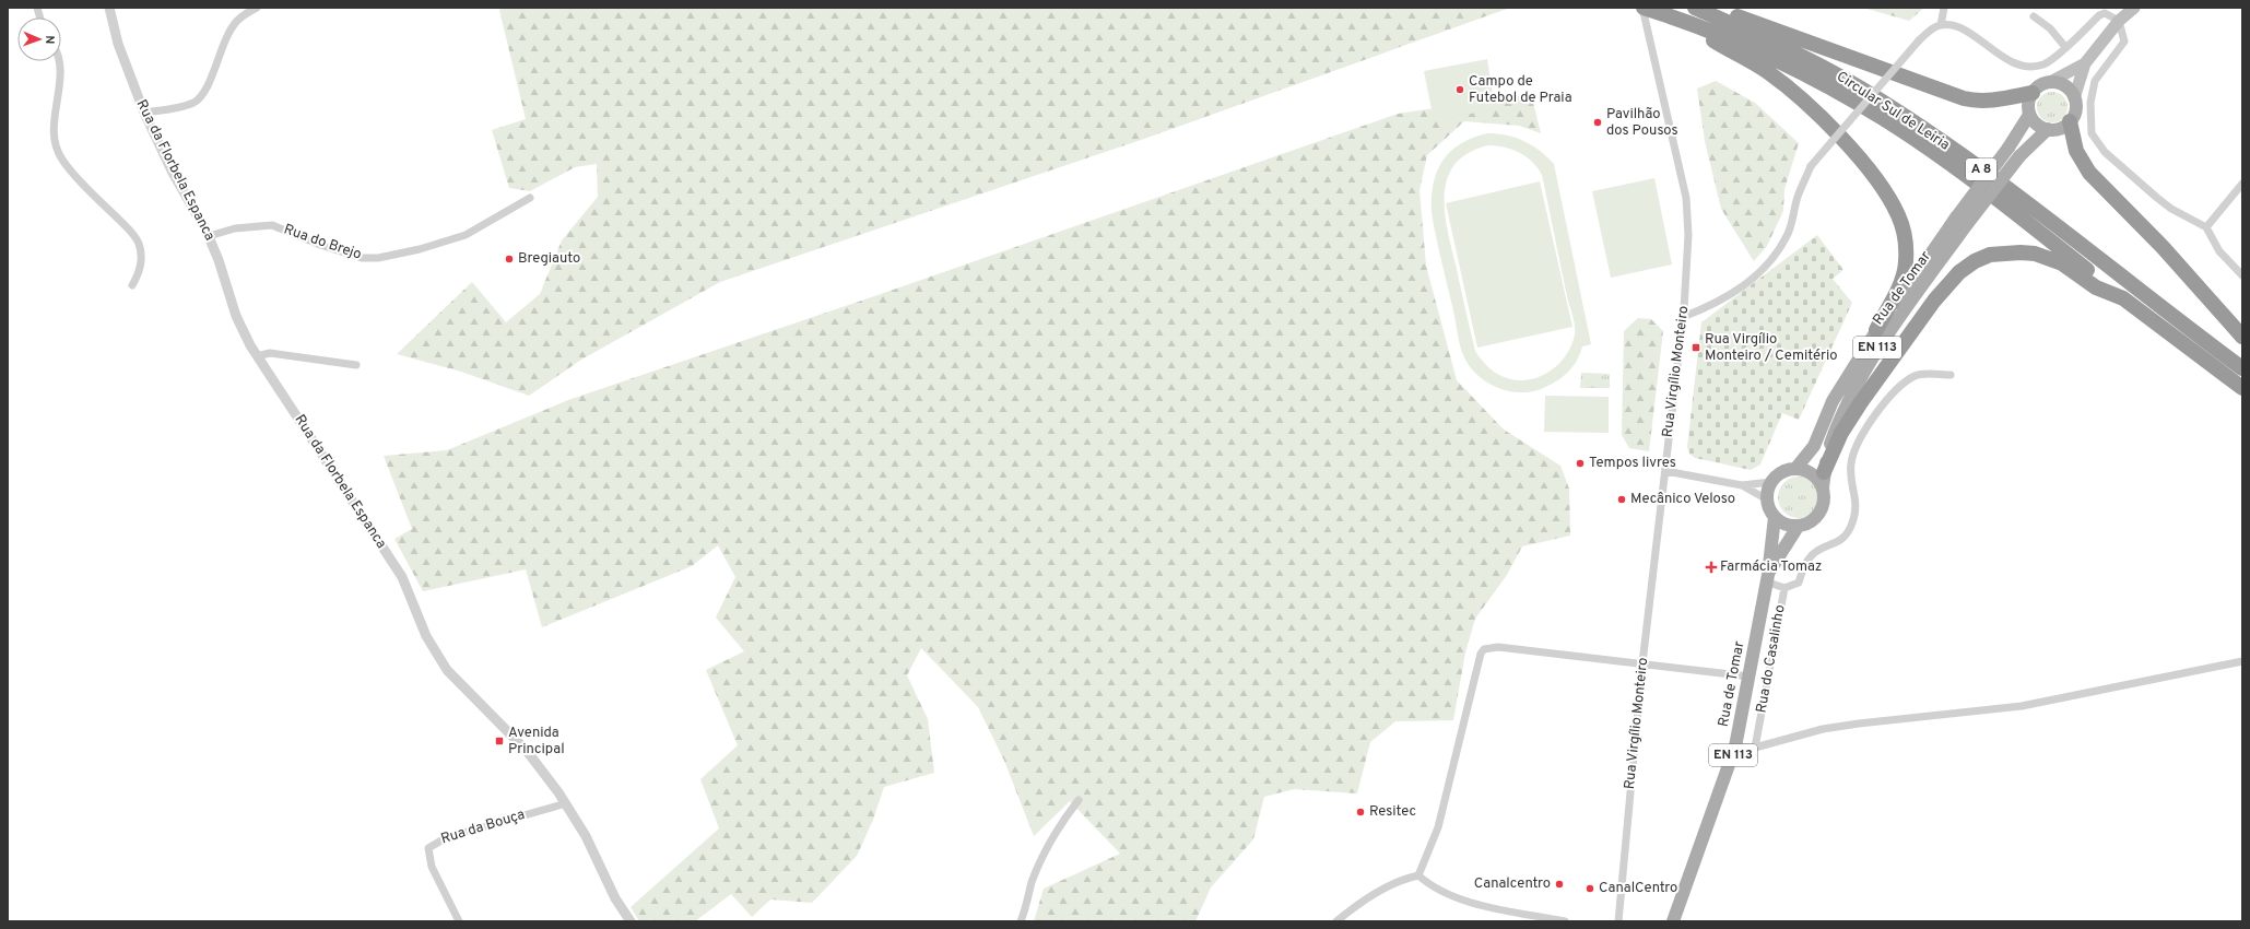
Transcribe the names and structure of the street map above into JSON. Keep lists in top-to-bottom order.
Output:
{
  "streets": {
    "highway": ["Circular Sul de Leiria", "A 8"],
    "main road": ["Rua de Tomar", "EN 113"],
    "street": [
      "Rua da Florbela Espanca",
      "Rua do Brejo",
      "Rua Virgílio Monteiro",
      "Rua do Casalinho",
      "Rua da Bouça"
    ]
  },
  "crossings": [
    ["Circular Sul de Leiria", "A 8"],
    ["Circular Sul de Leiria", "Rua Virgílio Monteiro"],
    ["Rua da Florbela Espanca", "Rua do Brejo"],
    ["Rua da Florbela Espanca", "Rua da Bouça"],
    ["Rua de Tomar", "Rua do Casalinho"]
  ],
  "places": {
    "other": [
      "Campo de Futebol de Praia",
      "Pavilhão dos Pousos",
      "Bregiauto",
      "Tempos livres",
      "Mecânico Veloso",
      "Resitec",
      "Canalcentro",
      "CanalCentro"
    ],
    "transit": ["Rua Virgílio Monteiro / Cemitério", "Avenida Principal"],
    "health": ["Farmácia Tomaz"]
  },
  "north": "right"
}
